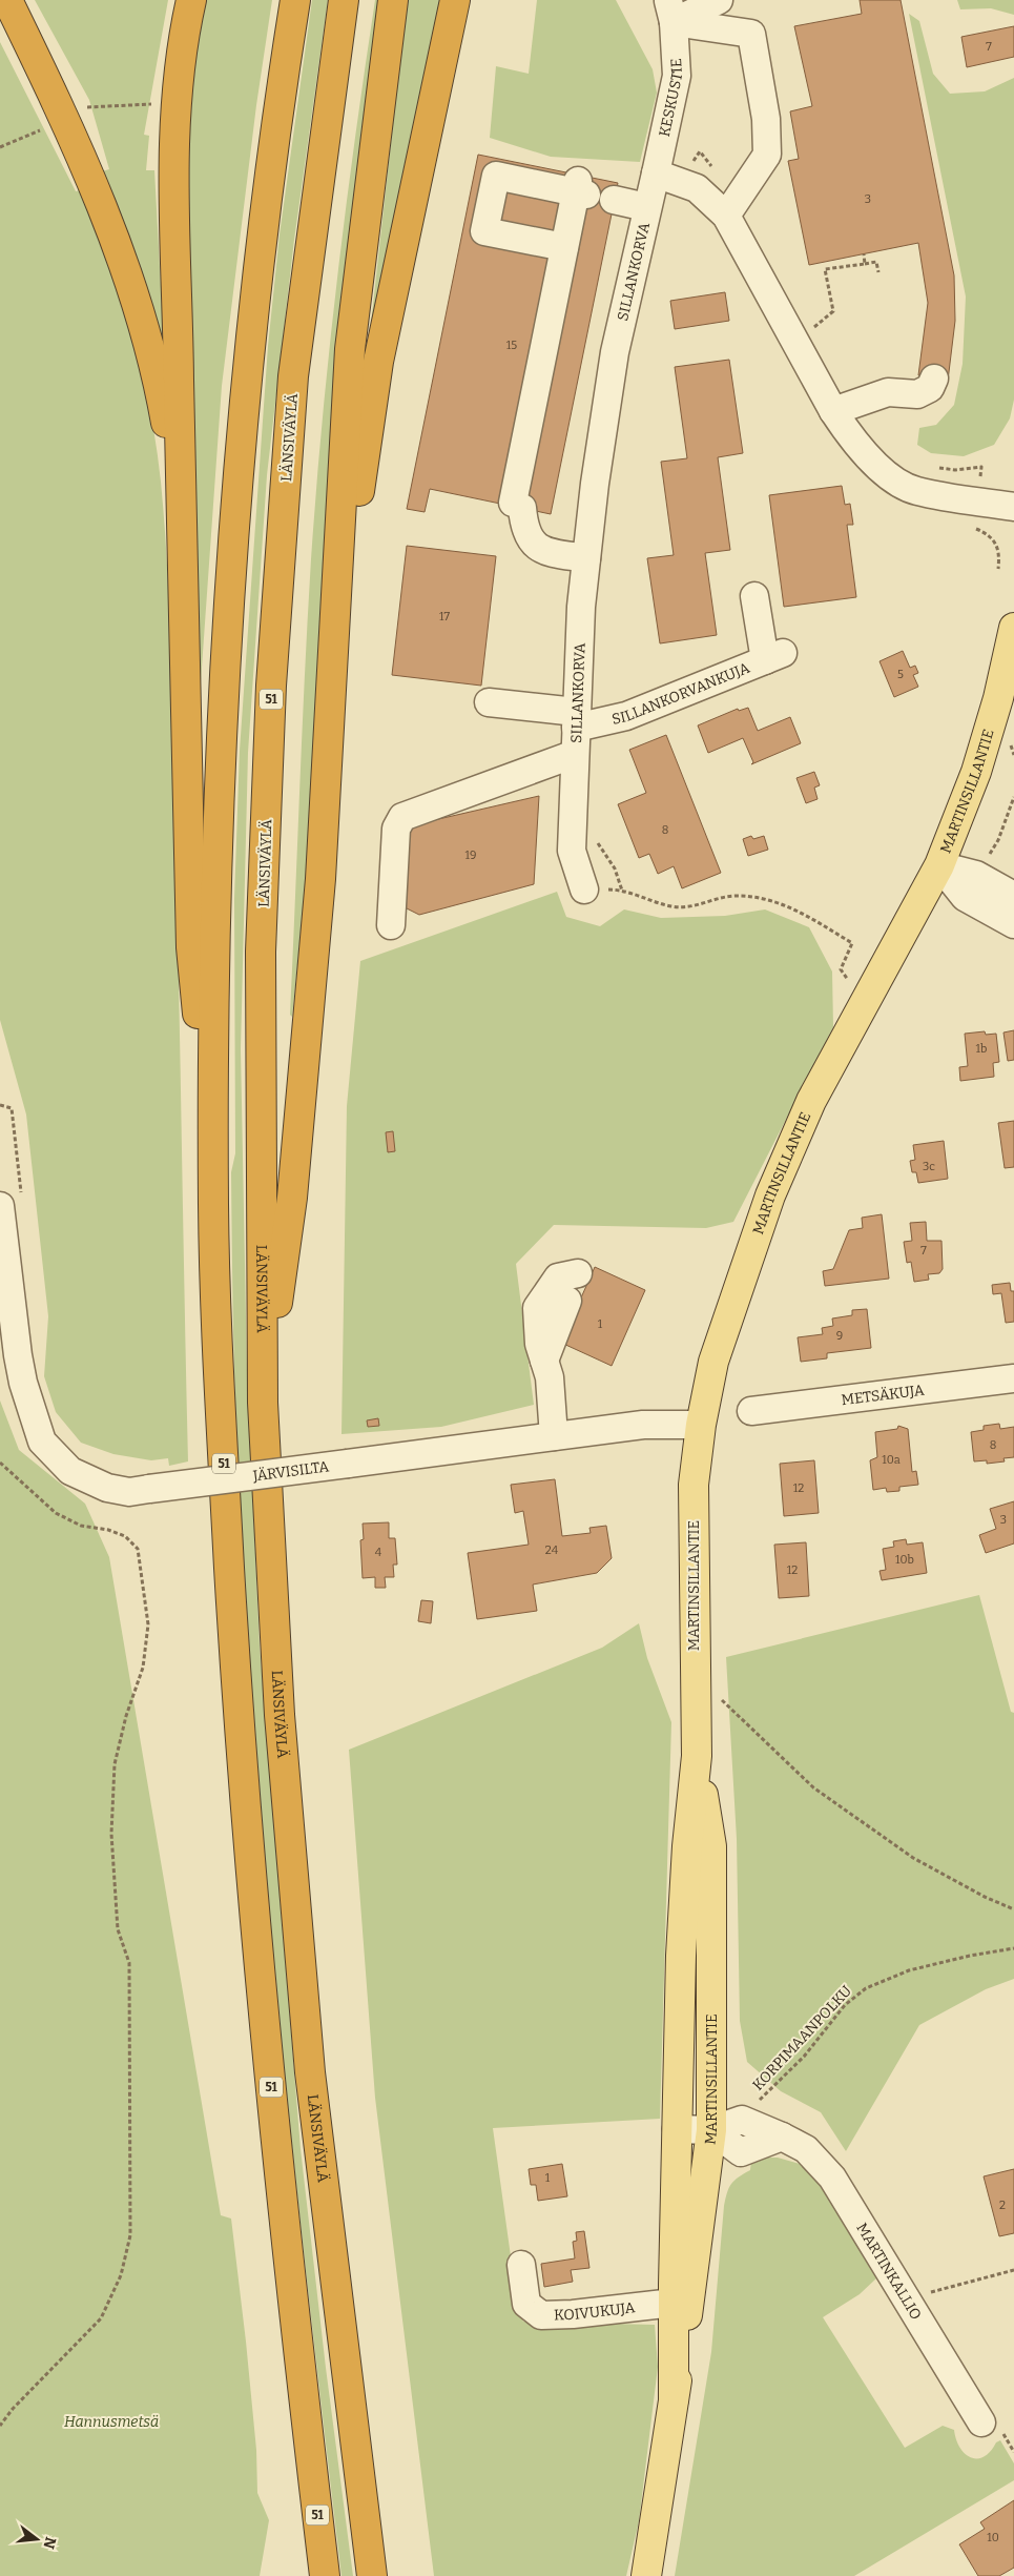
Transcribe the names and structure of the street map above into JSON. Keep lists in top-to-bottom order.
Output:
{
  "streets": {
    "highway": ["LÄNSIVÄYLÄ", "51"],
    "main road": ["MARTINSILLANTIE"],
    "street": [
      "KESKUSTIE",
      "SILLANKORVA",
      "SILLANKORVANKUJA",
      "METSÄKUJA",
      "JÄRVISILTA",
      "MARTINKALLIO",
      "KOIVUKUJA"
    ],
    "path": ["KORPIMAANPOLKU"]
  },
  "crossings": [
    ["KESKUSTIE", "SILLANKORVA"],
    ["SILLANKORVA", "SILLANKORVANKUJA"],
    ["MARTINSILLANTIE", "JÄRVISILTA"],
    ["MARTINSILLANTIE", "MARTINKALLIO"],
    ["MARTINSILLANTIE", "KOIVUKUJA"]
  ],
  "parks": ["Hannusmetsä"],
  "house_numbers": [
    "7",
    "3",
    "15",
    "17",
    "5",
    "8",
    "19",
    "1b",
    "3c",
    "7",
    "1",
    "9",
    "8",
    "10a",
    "12",
    "3",
    "24",
    "4",
    "10b",
    "12",
    "1",
    "2",
    "10"
  ],
  "north": "right"
}
